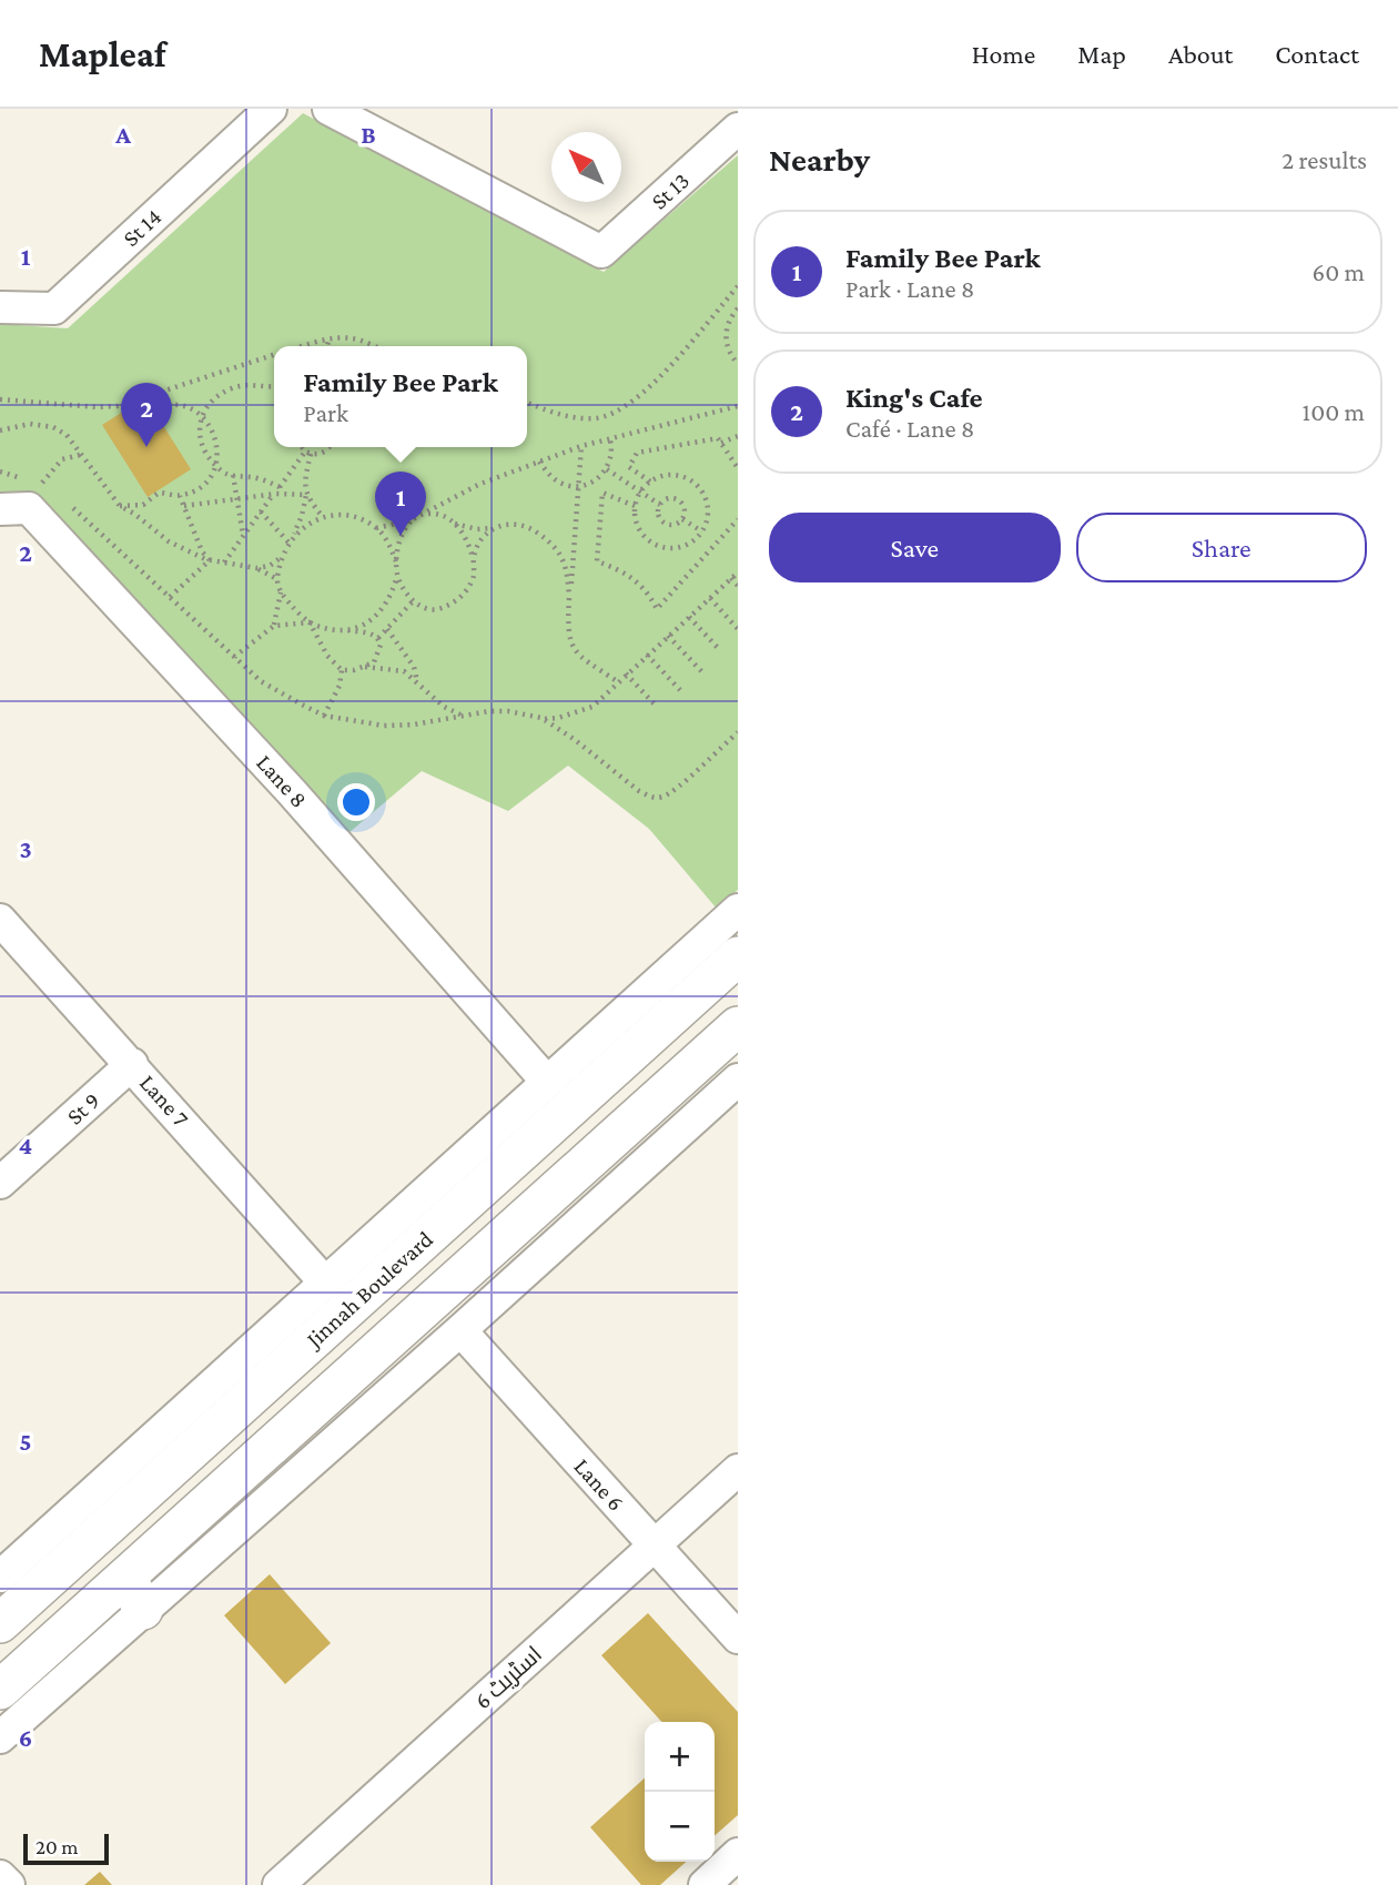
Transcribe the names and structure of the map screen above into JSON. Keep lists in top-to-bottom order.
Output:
{
  "streets": {
    "street": [
      "St 13",
      "St 14",
      "Lane 8",
      "Lane 7",
      "St 9",
      "Jinnah Boulevard",
      "Lane 6",
      "اسٹریٹ 6"
    ]
  },
  "crossings": [
    ["Lane 7", "St 9"],
    ["Lane 6", "اسٹریٹ 6"]
  ],
  "scale_bar": "20 m",
  "north": "top left",
  "page": {
    "header": "Mapleaf",
    "nav": [
      "Home",
      "Map",
      "About",
      "Contact"
    ],
    "heading": ["Nearby", "2 results"],
    "list": [
      {
        "mark": "1",
        "name": "Family Bee Park",
        "note": "Park · Lane 8",
        "value": "60 m"
      },
      {
        "mark": "2",
        "name": "King's Cafe",
        "note": "Café · Lane 8",
        "value": "100 m"
      }
    ],
    "popup": ["Family Bee Park", "Park"],
    "pins": ["2", "1"],
    "buttons": ["Save", "Share"],
    "map_buttons": ["+", "−"],
    "scale": "20 m"
  },
  "grid": {
    "columns": ["A", "B"],
    "rows": [
      "1",
      "2",
      "3",
      "4",
      "5",
      "6"
    ]
  }
}
